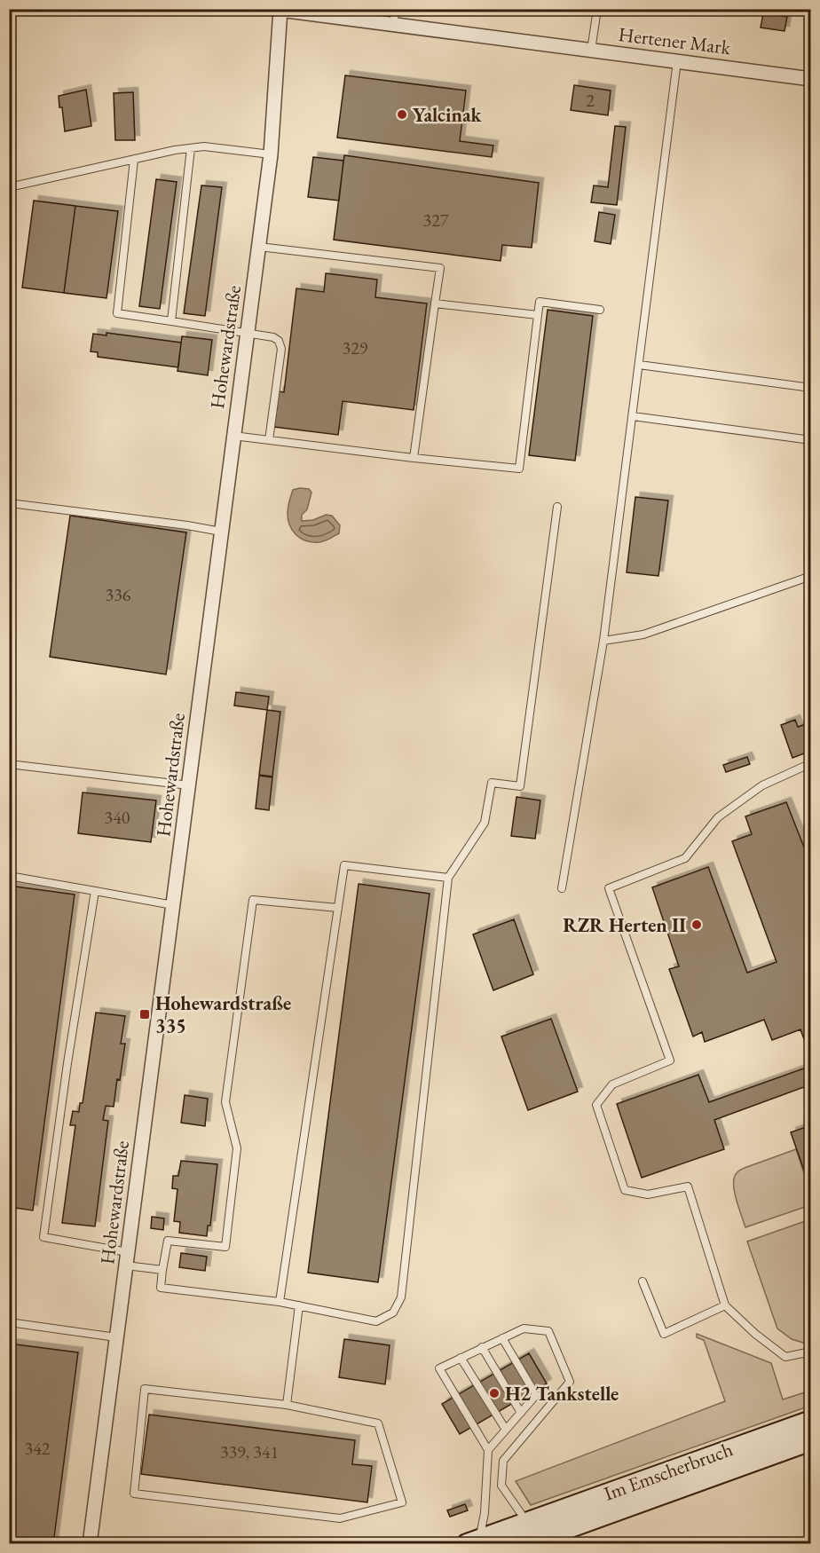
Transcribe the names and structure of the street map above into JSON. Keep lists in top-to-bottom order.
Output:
{
  "streets": {
    "main road": ["Im Emscherbruch"],
    "street": ["Hertener Mark", "Hohewardstraße"]
  },
  "crossings": [
    ["Hertener Mark", "Hohewardstraße"]
  ],
  "places": {
    "other": ["Yalcinak", "RZR Herten II", "H2 Tankstelle"],
    "transit": ["Hohewardstraße 335"]
  },
  "house_numbers": [
    "2",
    "327",
    "329",
    "336",
    "340",
    "342",
    "339, 341"
  ]
}
